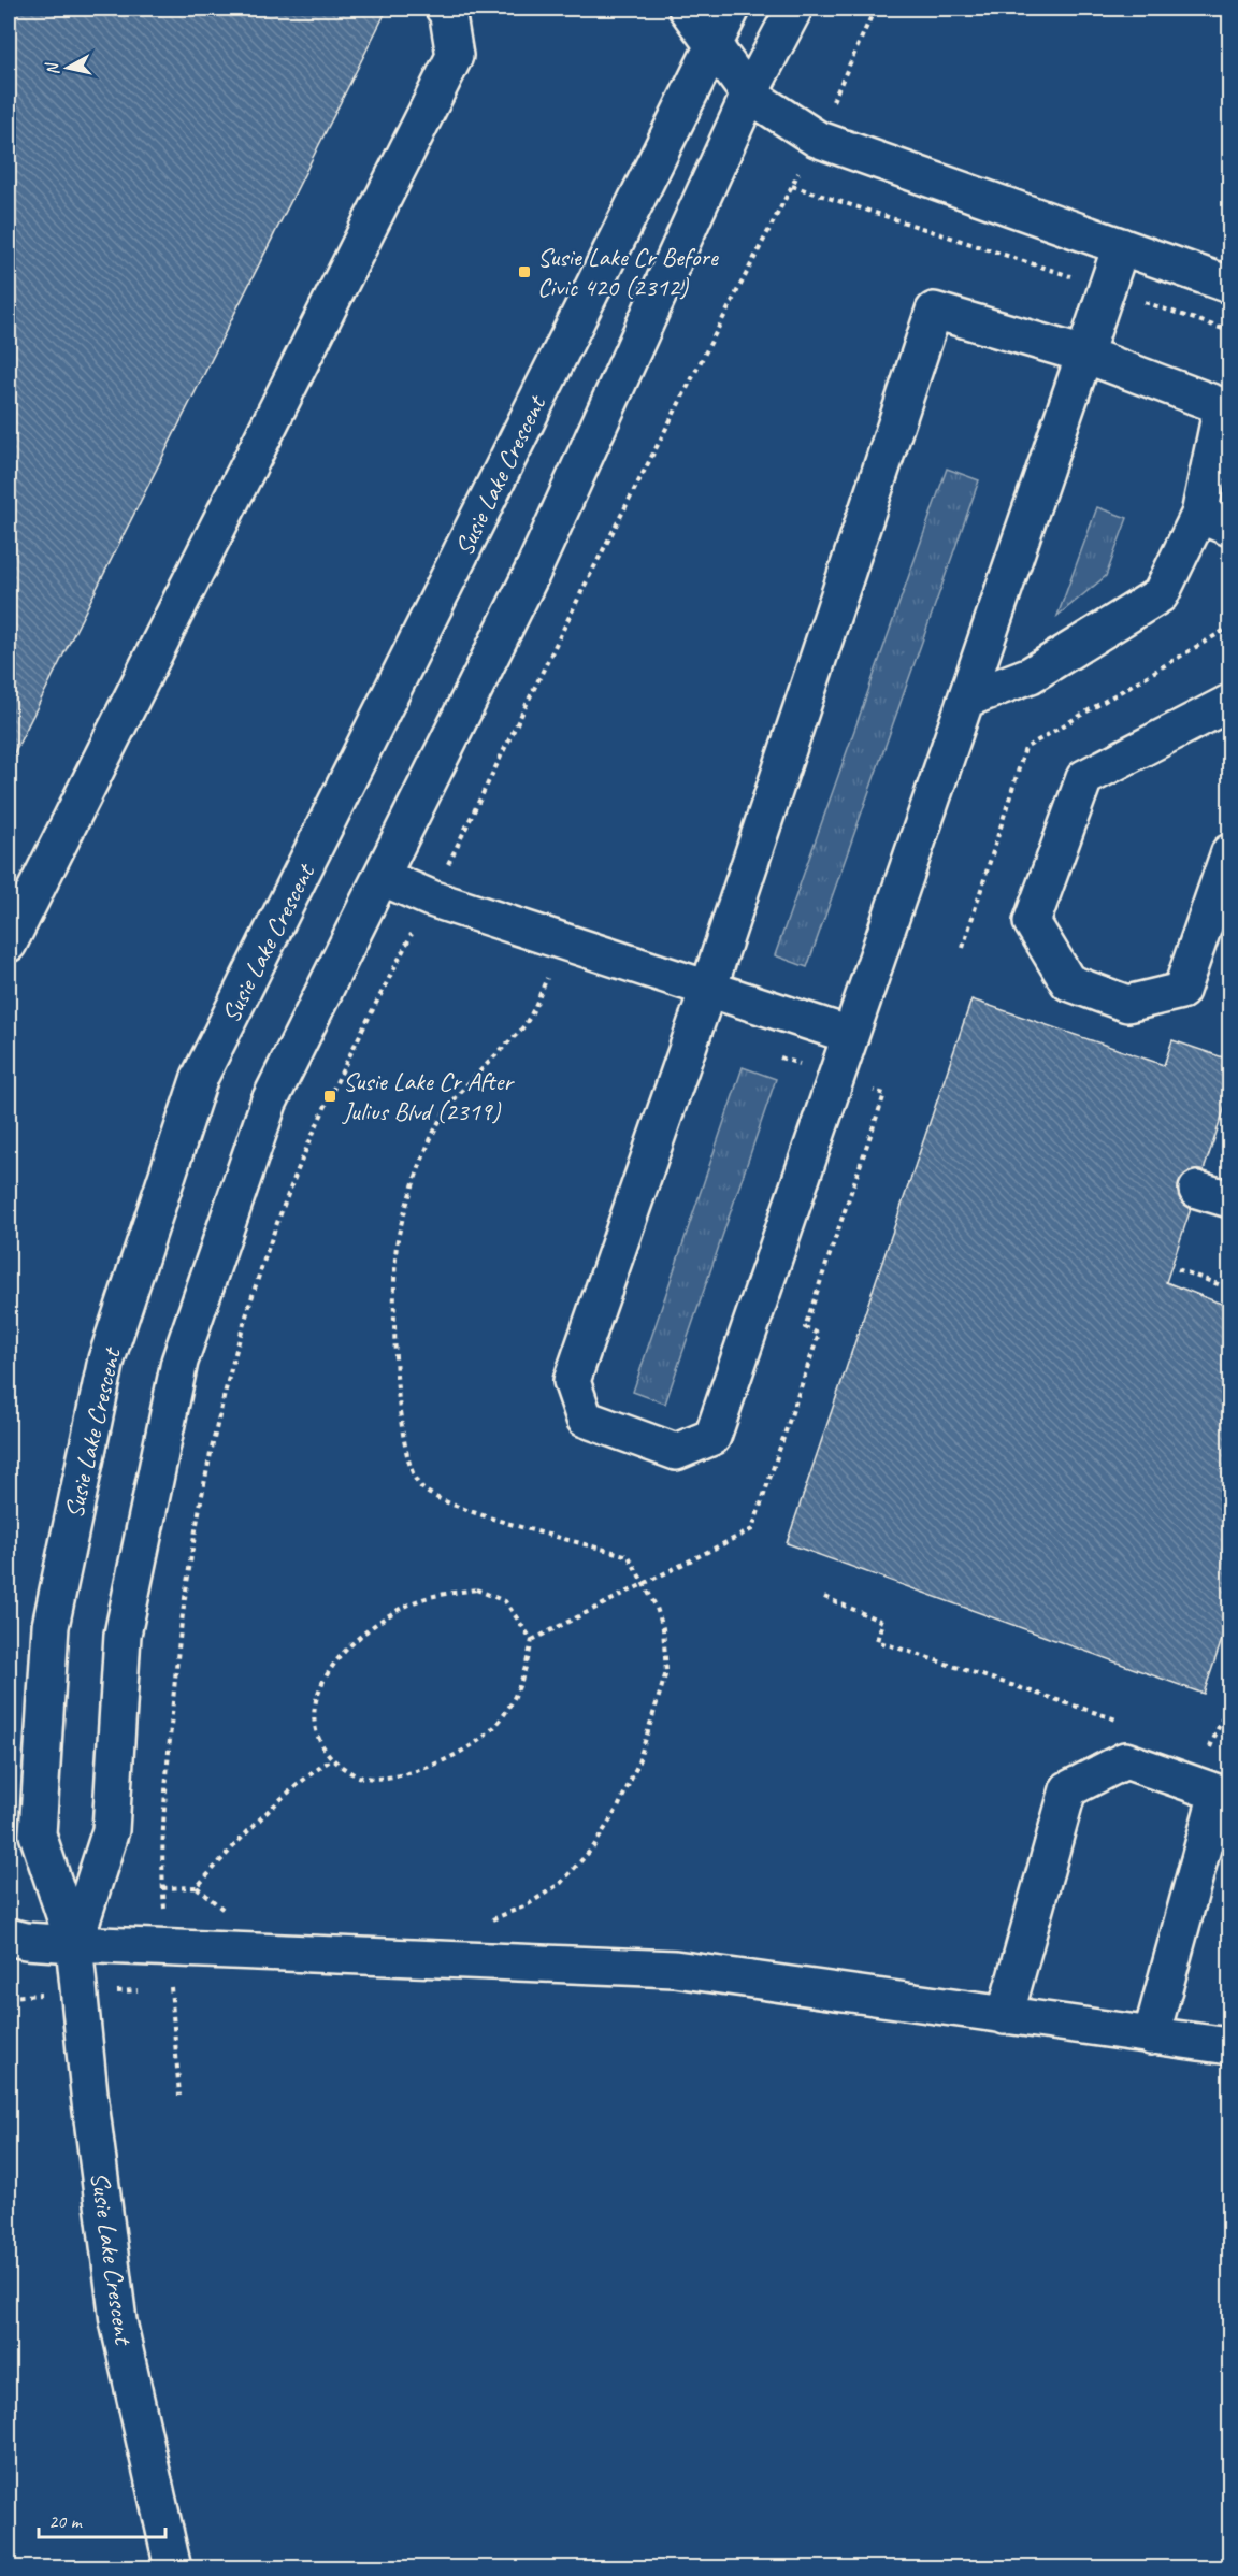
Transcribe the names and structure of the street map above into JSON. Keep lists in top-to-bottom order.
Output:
{
  "streets": {
    "street": ["Susie Lake Crescent"]
  },
  "places": {
    "transit": ["Susie Lake Cr Before Civic 420 (2312)", "Susie Lake Cr After Julius Blvd (2319)"]
  },
  "scale_bar": "20 m",
  "north": "left"
}
